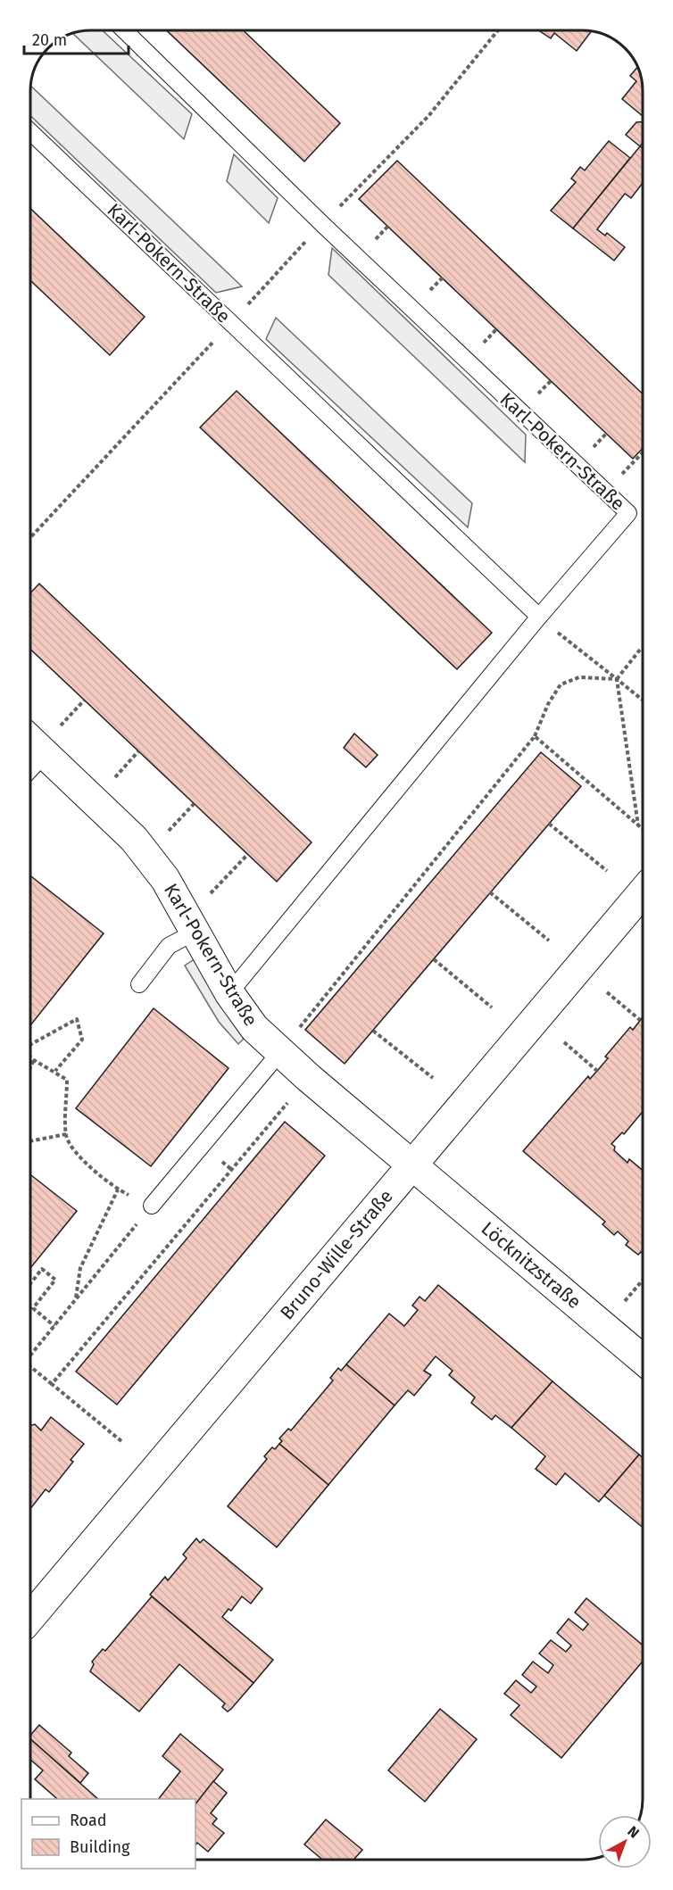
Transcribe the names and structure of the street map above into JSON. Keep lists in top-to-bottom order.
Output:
{
  "streets": {
    "street": ["Karl-Pokern-Straße", "Bruno-Wille-Straße", "Löcknitzstraße"]
  },
  "crossings": [
    ["Karl-Pokern-Straße", "Bruno-Wille-Straße"],
    ["Karl-Pokern-Straße", "Löcknitzstraße"],
    ["Bruno-Wille-Straße", "Löcknitzstraße"]
  ],
  "legend": ["Road", "Building"],
  "scale_bar": "20 m",
  "north": "top right"
}
